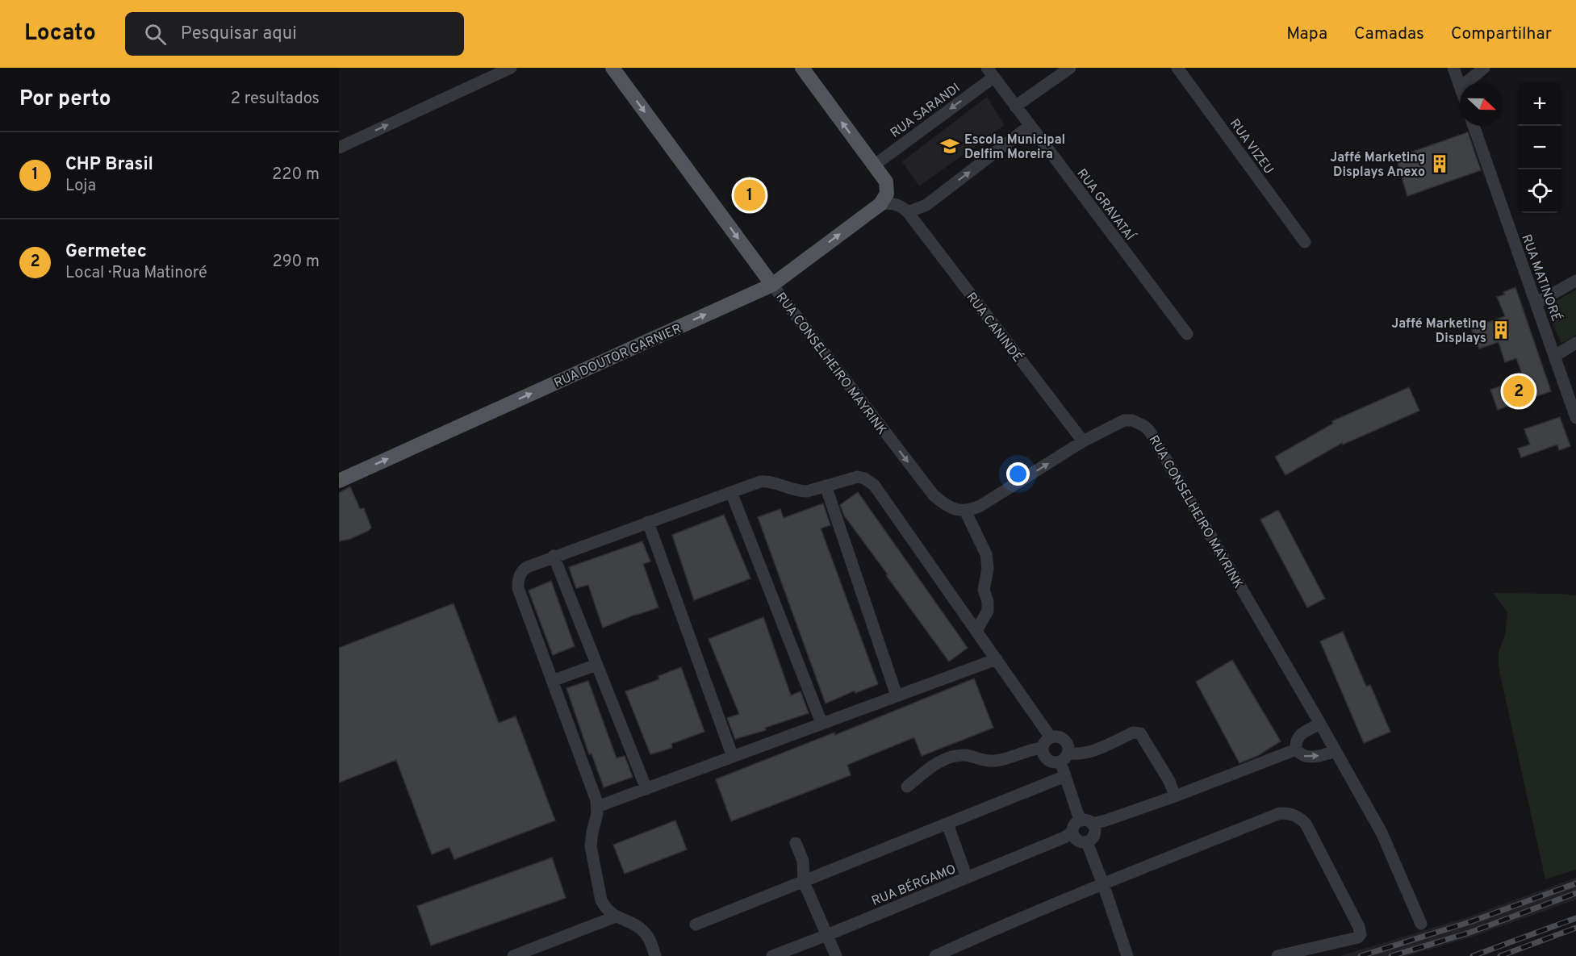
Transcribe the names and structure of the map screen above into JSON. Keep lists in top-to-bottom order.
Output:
{
  "streets": {
    "main road": ["RUA DOUTOR GARNIER", "RUA CONSELHEIRO MAYRINK"],
    "street": [
      "RUA SARANDI",
      "RUA VIZEU",
      "RUA GRAVATAÍ",
      "RUA MATINORÉ",
      "RUA CANINDÉ",
      "RUA BÉRGAMO"
    ]
  },
  "crossings": [
    ["RUA SARANDI", "RUA GRAVATAÍ"],
    ["RUA CANINDÉ", "RUA CONSELHEIRO MAYRINK"],
    ["RUA DOUTOR GARNIER", "RUA CONSELHEIRO MAYRINK"]
  ],
  "one_way": ["RUA DOUTOR GARNIER", "RUA CONSELHEIRO MAYRINK"],
  "places": {
    "school or university": ["Escola Municipal Delfim Moreira"],
    "building": ["Jaffé Marketing Displays Anexo", "Jaffé Marketing Displays"]
  },
  "north": "right",
  "page": {
    "header": "Locato",
    "search": "Pesquisar aqui",
    "nav": ["Mapa", "Camadas", "Compartilhar"],
    "heading": ["Por perto", "2 resultados"],
    "map_buttons": ["+", "−"],
    "list": [
      {
        "mark": "1",
        "name": "CHP Brasil",
        "note": "Loja",
        "value": "220 m"
      },
      {
        "mark": "2",
        "name": "Germetec",
        "note": "Local · Rua Matinoré",
        "value": "290 m"
      }
    ],
    "pins": ["1", "2"]
  }
}
